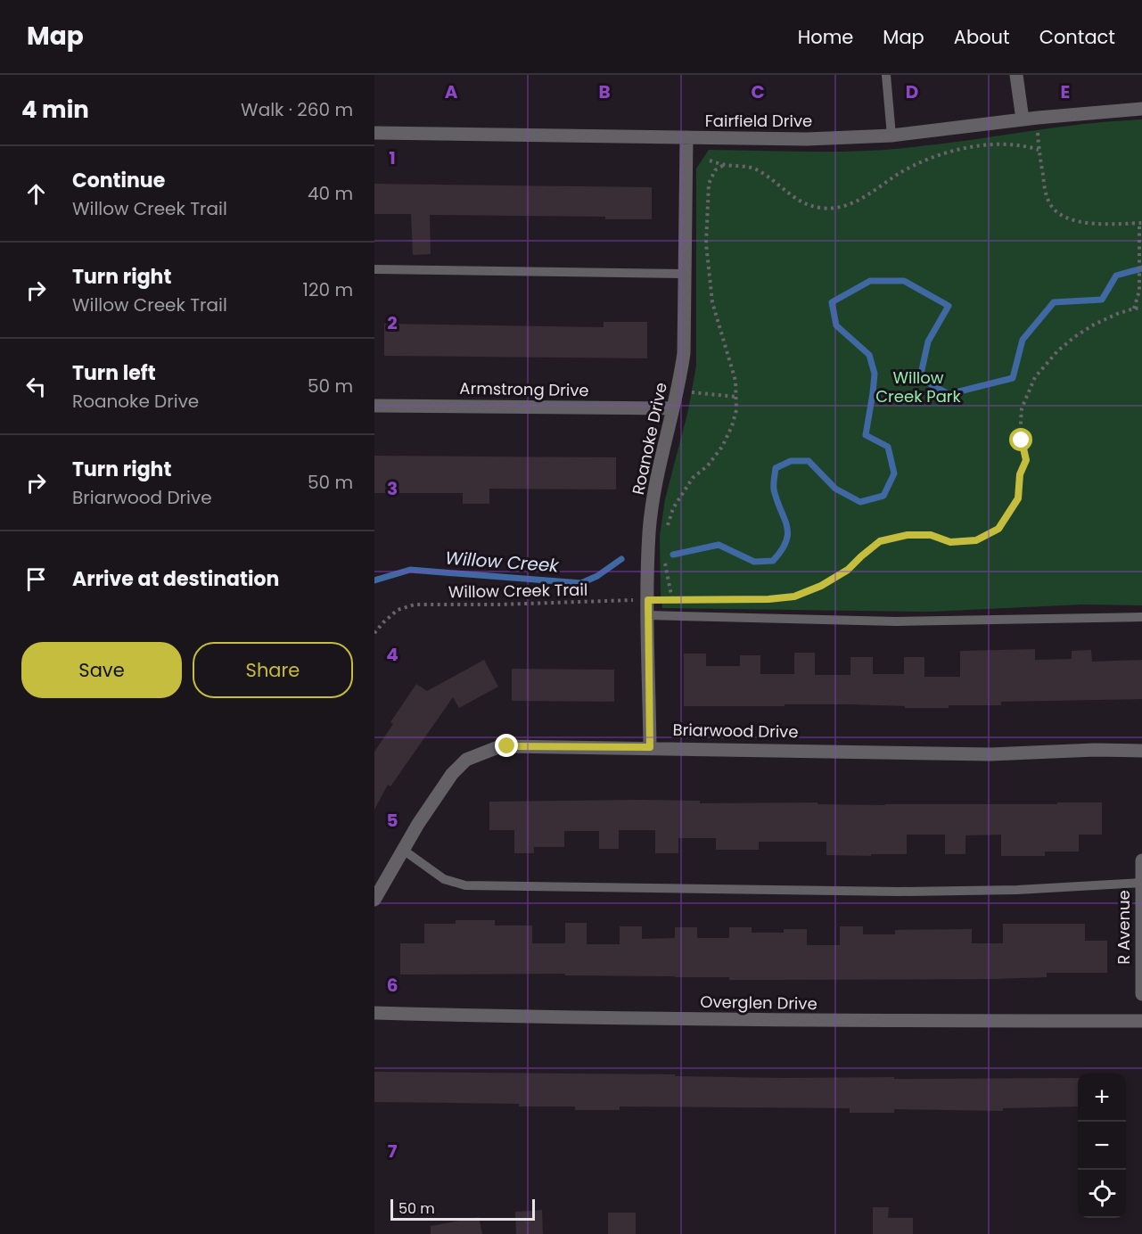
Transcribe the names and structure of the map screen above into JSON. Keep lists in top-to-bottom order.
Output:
{
  "streets": {
    "street": [
      "Fairfield Drive",
      "Armstrong Drive",
      "Roanoke Drive",
      "Briarwood Drive",
      "R Avenue",
      "Overglen Drive"
    ],
    "path": ["Willow Creek Trail"]
  },
  "crossings": [
    ["Fairfield Drive", "Roanoke Drive"],
    ["Armstrong Drive", "Roanoke Drive"],
    ["Roanoke Drive", "Willow Creek Trail"],
    ["Roanoke Drive", "Briarwood Drive"]
  ],
  "water": ["Willow Creek"],
  "parks": ["Willow Creek Park"],
  "scale_bar": "50 m",
  "page": {
    "header": "Map",
    "nav": [
      "Home",
      "Map",
      "About",
      "Contact"
    ],
    "heading": ["4 min", "Walk · 260 m"],
    "list": [
      ["Continue", "Willow Creek Trail", "40 m"],
      ["Turn right", "Willow Creek Trail", "120 m"],
      ["Turn left", "Roanoke Drive", "50 m"],
      ["Turn right", "Briarwood Drive", "50 m"],
      "Arrive at destination"
    ],
    "buttons": ["Save", "Share"],
    "map_buttons": ["+", "−"],
    "scale": "50 m"
  },
  "grid": {
    "columns": [
      "A",
      "B",
      "C",
      "D",
      "E"
    ],
    "rows": [
      "1",
      "2",
      "3",
      "4",
      "5",
      "6",
      "7"
    ]
  }
}
